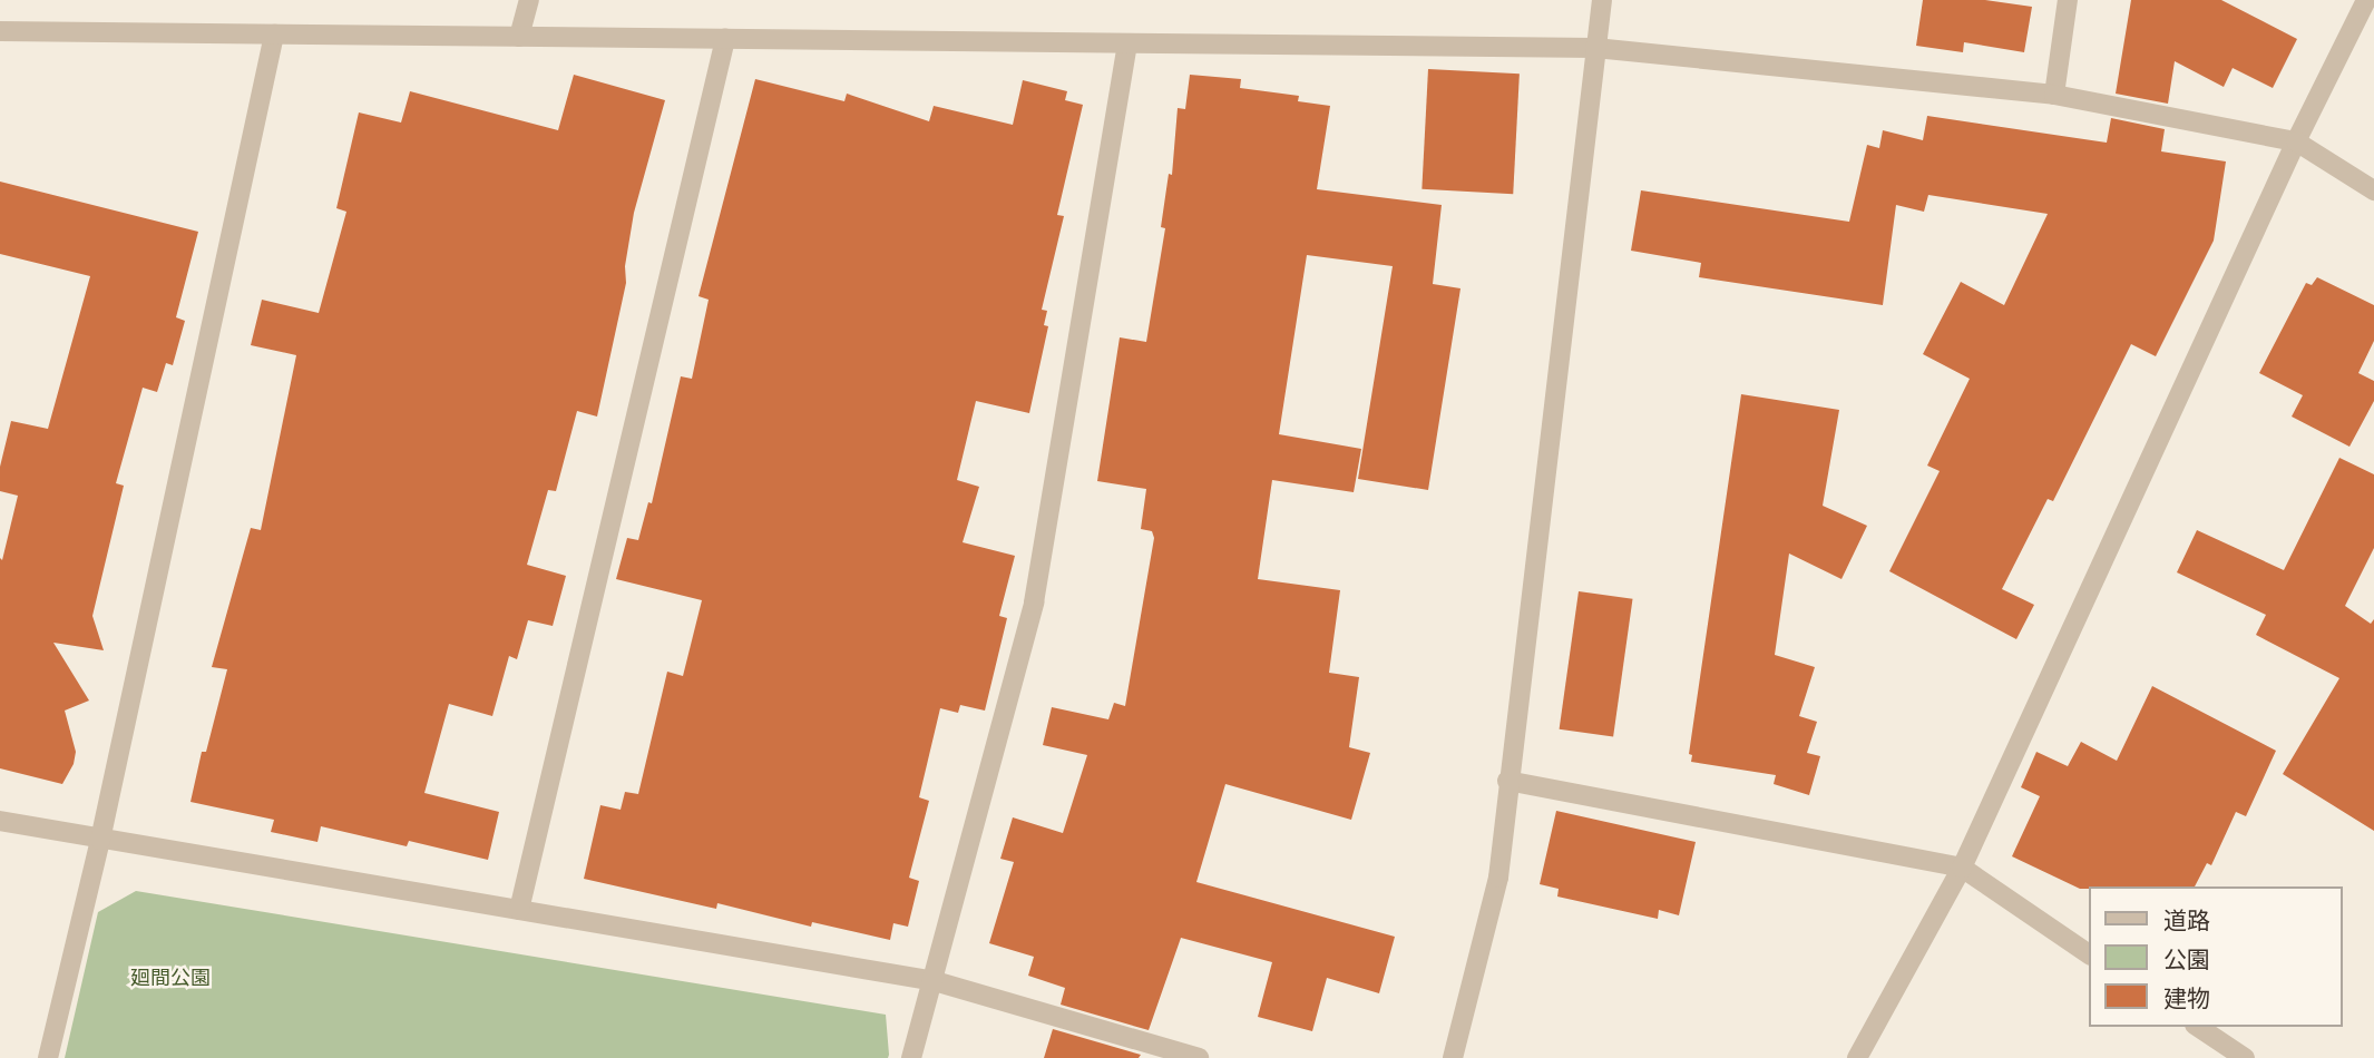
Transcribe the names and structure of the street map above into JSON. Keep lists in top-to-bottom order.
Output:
{
  "parks": ["廻間公園"],
  "legend": ["道路", "公園", "建物"]
}
